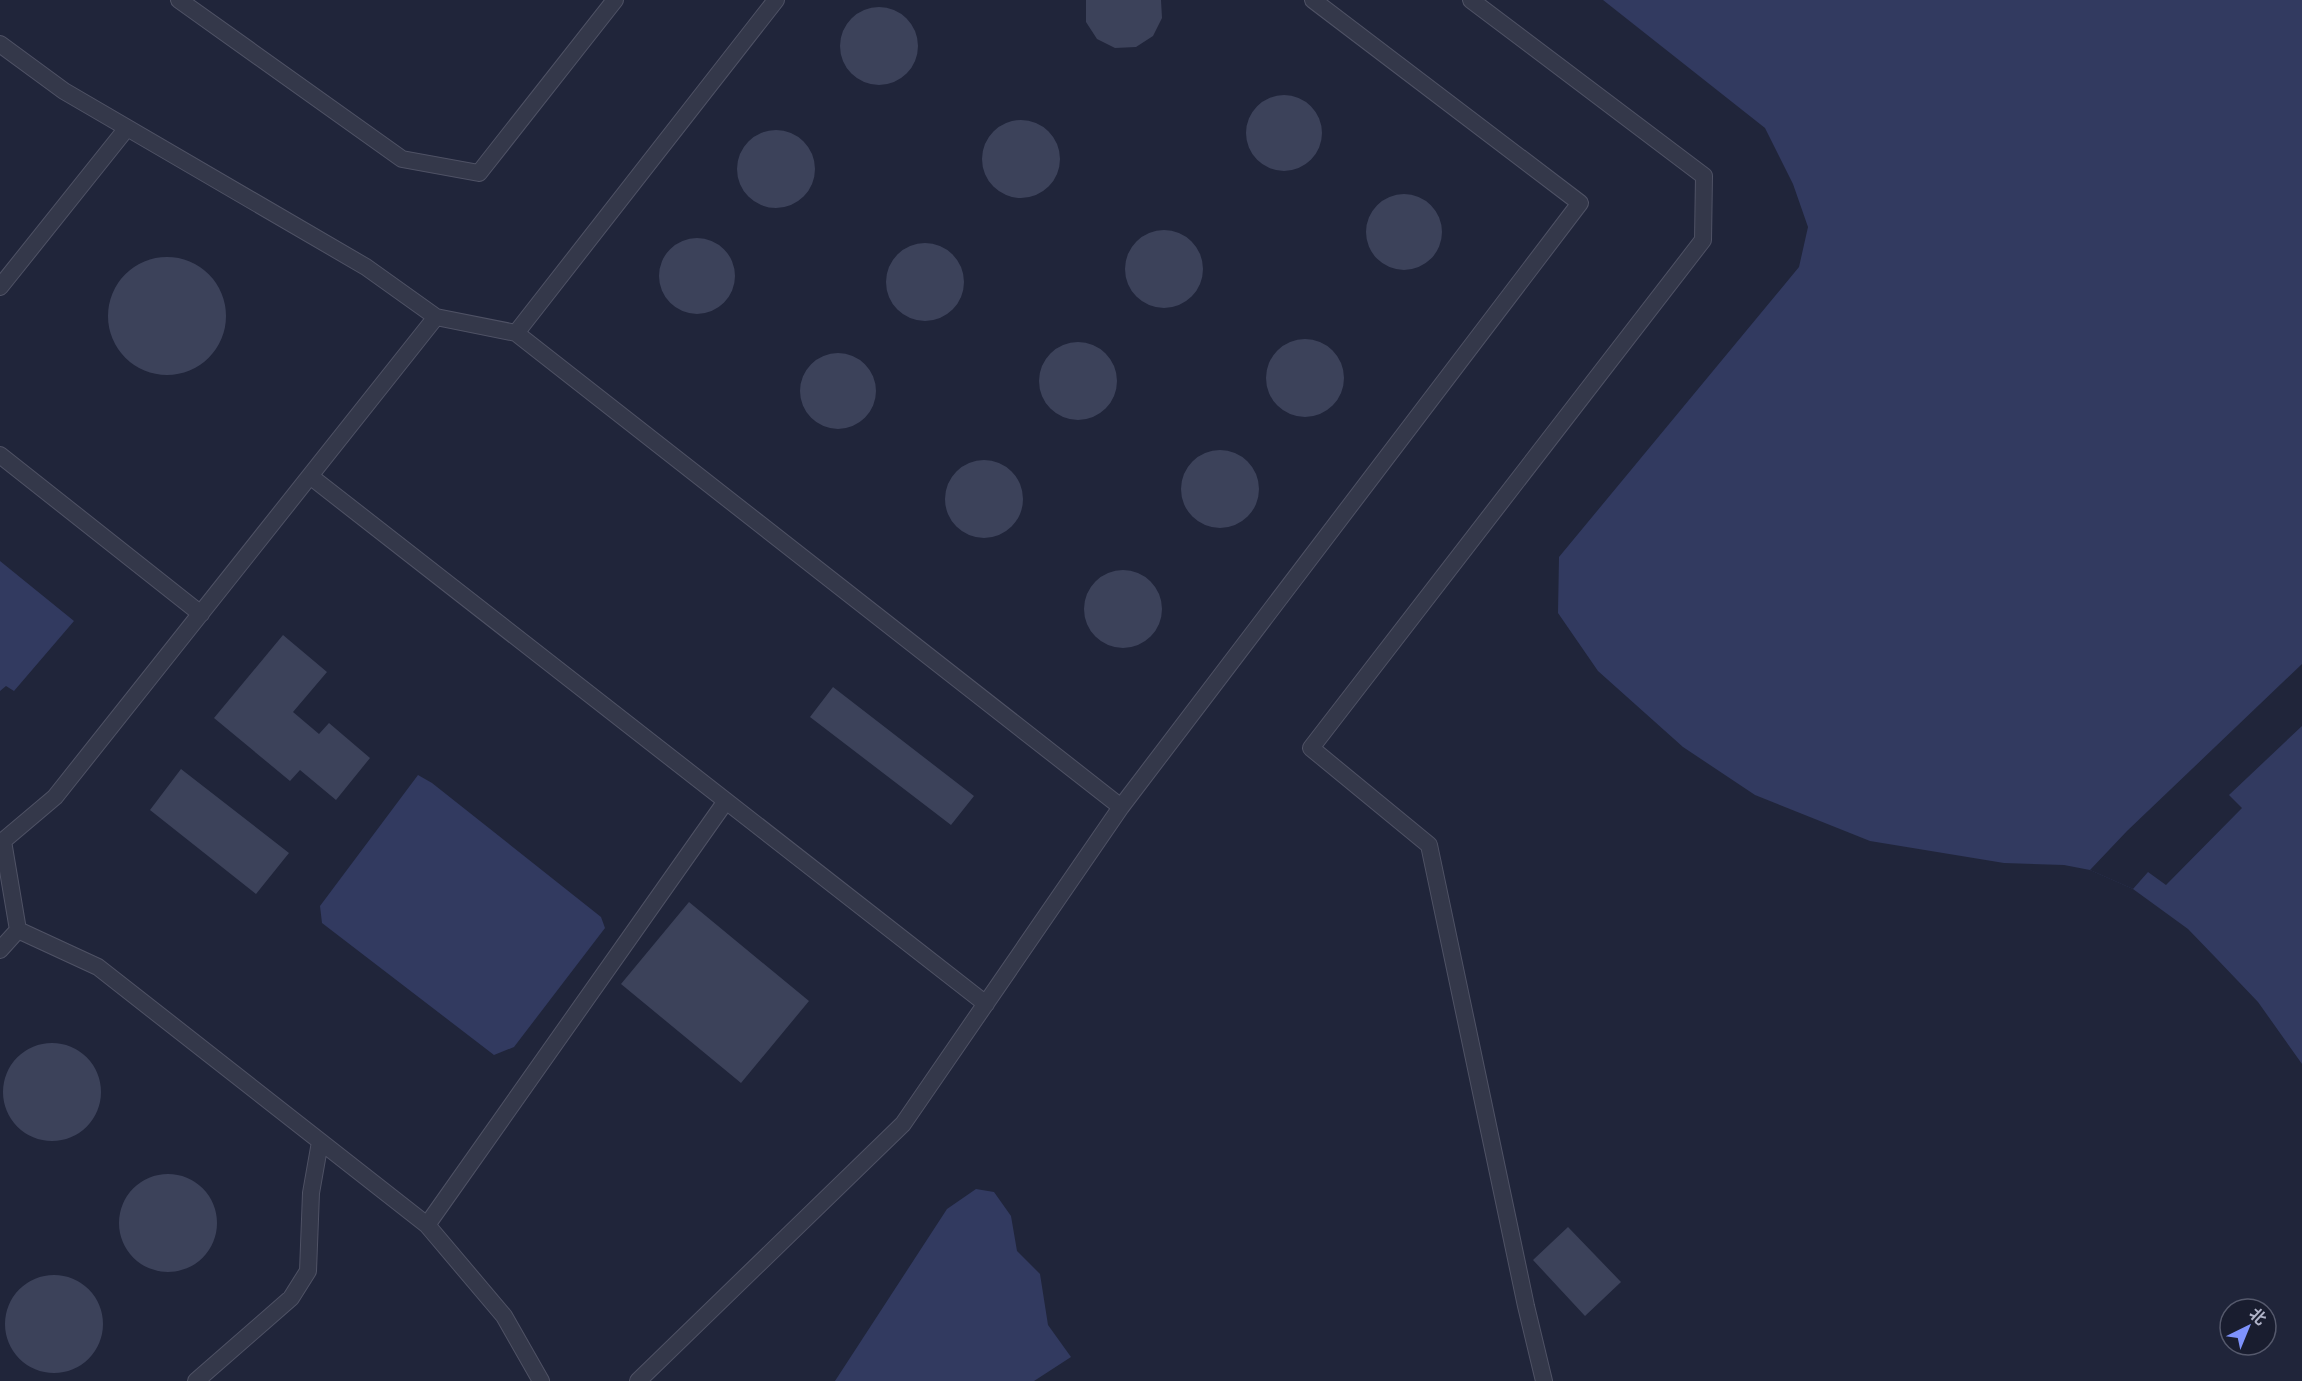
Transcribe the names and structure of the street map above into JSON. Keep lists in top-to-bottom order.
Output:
{
  "north": "top right"
}
